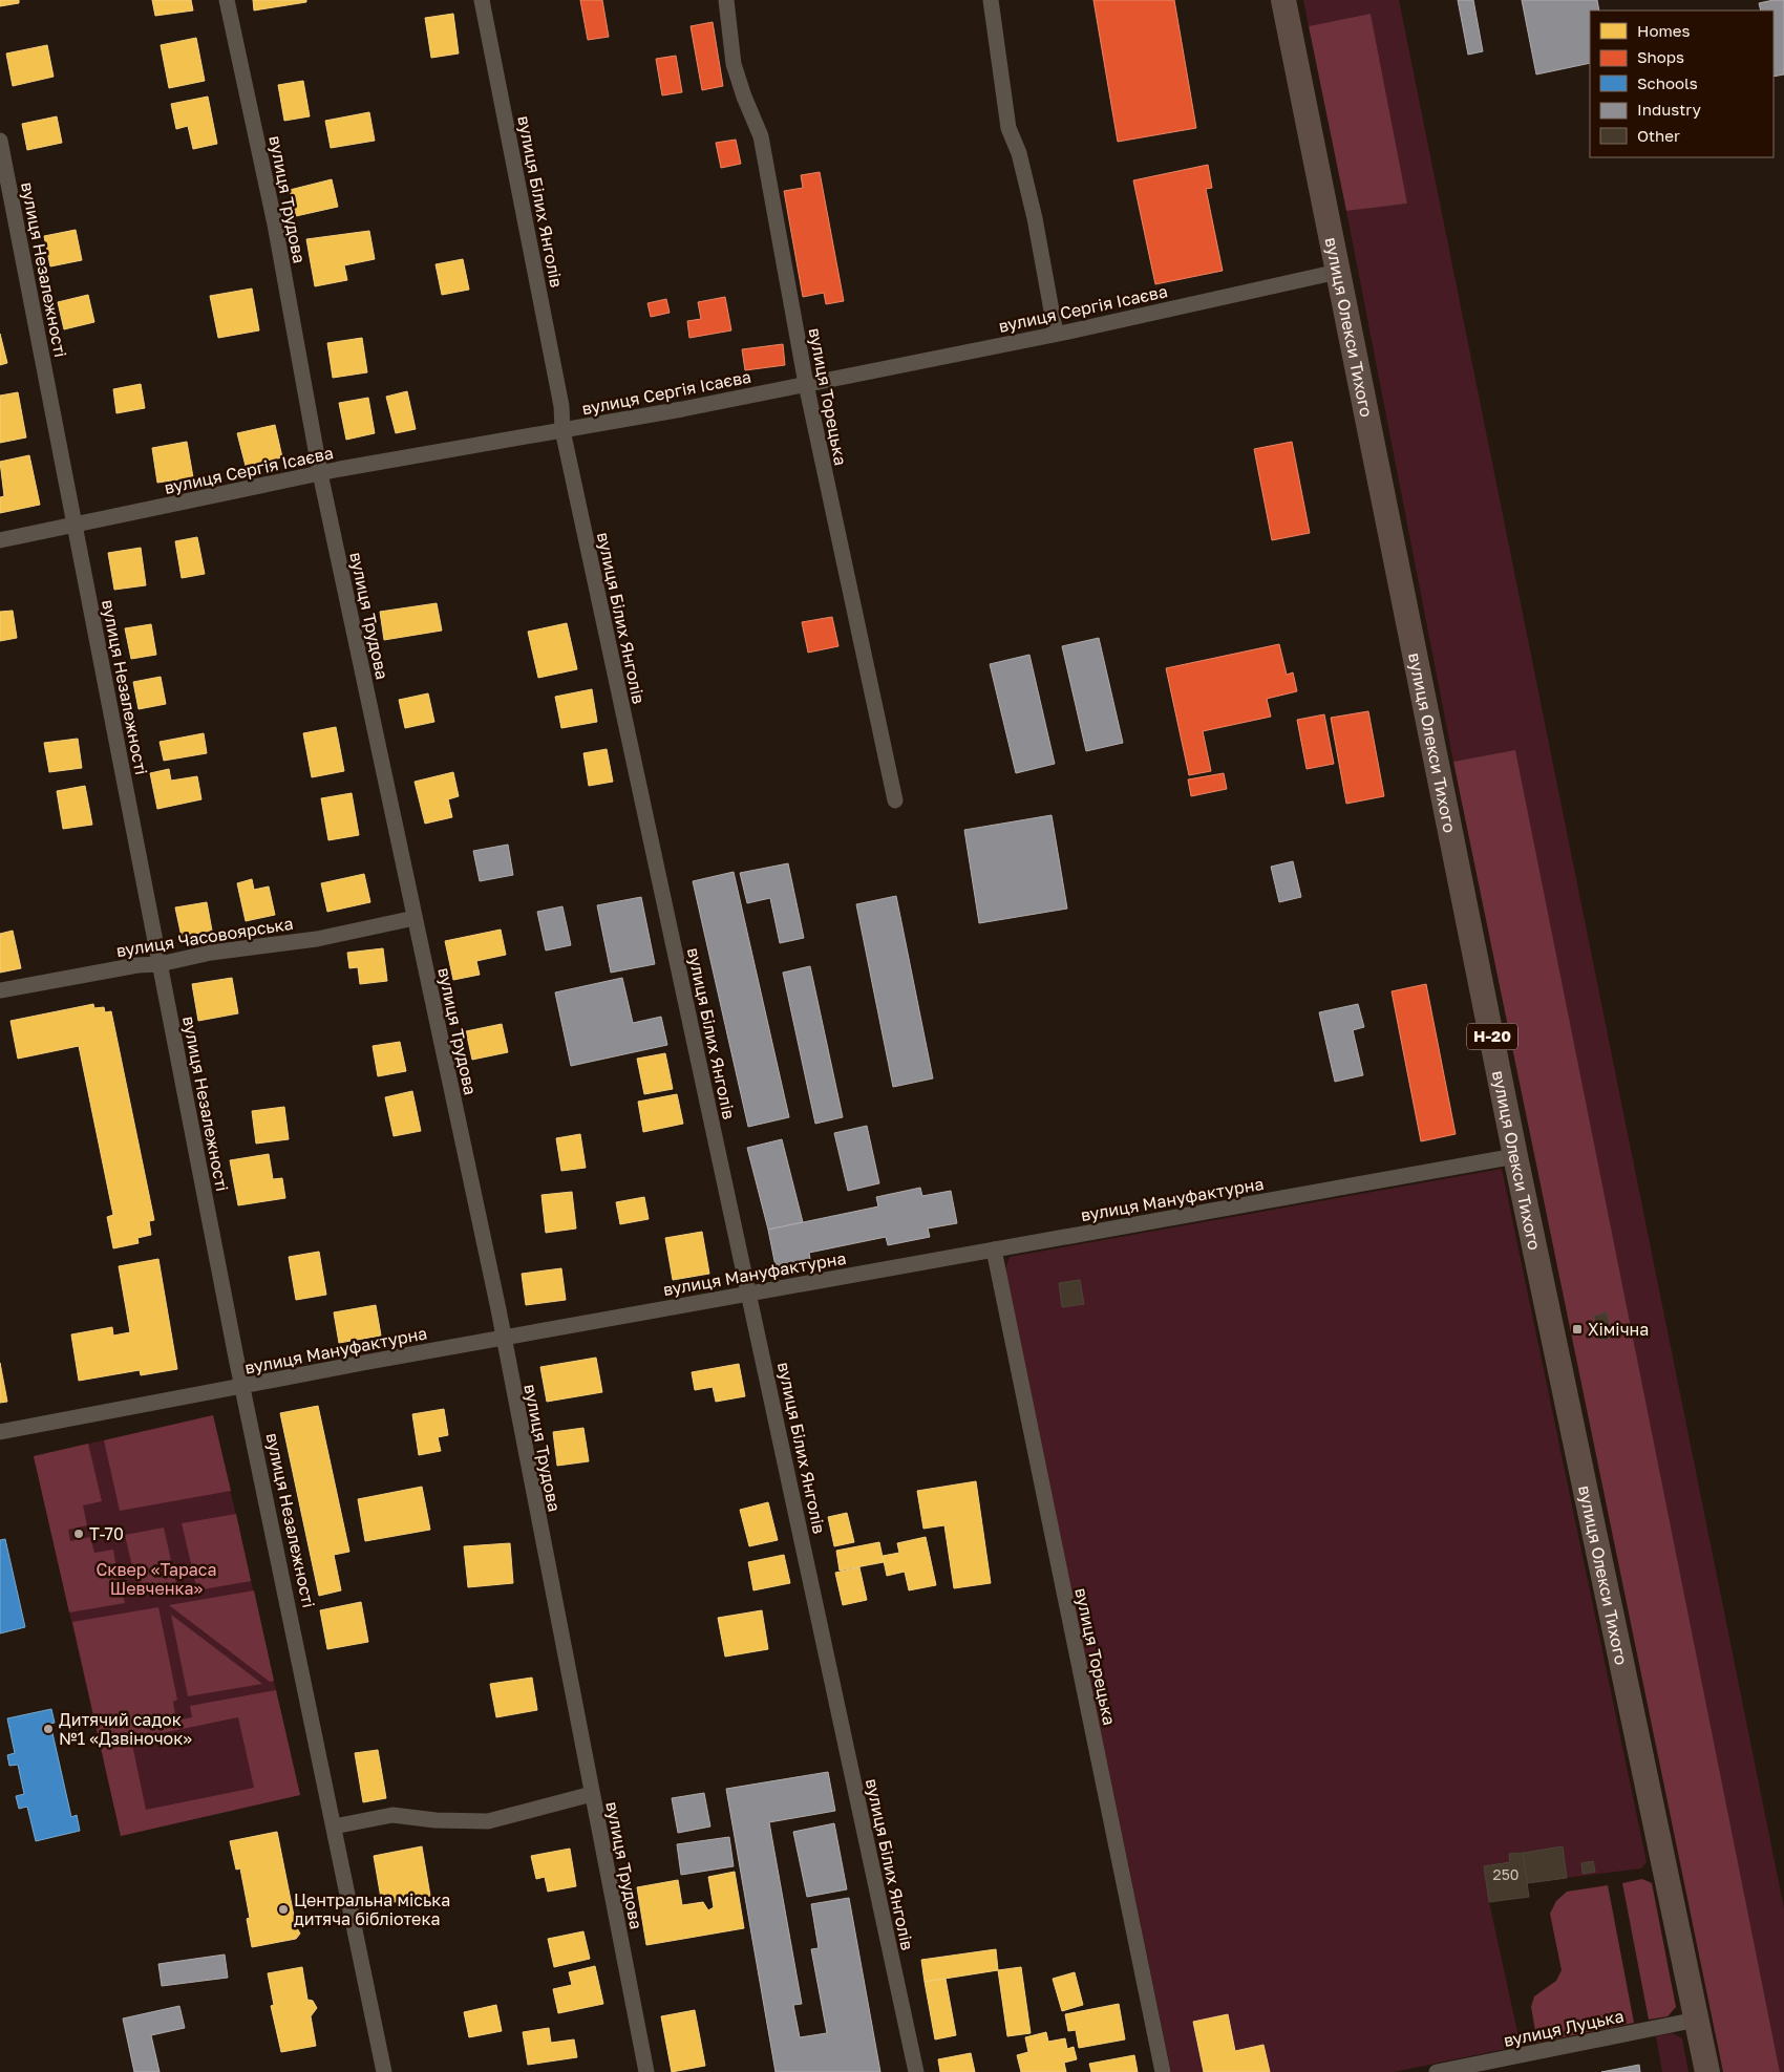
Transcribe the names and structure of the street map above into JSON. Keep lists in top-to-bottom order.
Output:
{
  "streets": {
    "main road": ["вулиця Олекси Тихого", "Н-20"],
    "street": [
      "вулиця Трудова",
      "вулиця Білих Янголів",
      "вулиця Незалежності",
      "вулиця Сергія Ісаєва",
      "вулиця Торецька",
      "вулиця Часовоярська",
      "вулиця Мануфактурна",
      "вулиця Луцька"
    ]
  },
  "crossings": [
    ["вулиця Трудова", "вулиця Сергія Ісаєва"],
    ["вулиця Трудова", "вулиця Часовоярська"],
    ["вулиця Трудова", "вулиця Мануфактурна"],
    ["вулиця Білих Янголів", "вулиця Сергія Ісаєва"],
    ["вулиця Білих Янголів", "вулиця Мануфактурна"],
    ["вулиця Незалежності", "вулиця Сергія Ісаєва"],
    ["вулиця Незалежності", "вулиця Часовоярська"],
    ["вулиця Незалежності", "вулиця Мануфактурна"],
    ["вулиця Сергія Ісаєва", "вулиця Олекси Тихого"],
    ["вулиця Сергія Ісаєва", "вулиця Торецька"],
    ["вулиця Олекси Тихого", "вулиця Мануфактурна"],
    ["вулиця Олекси Тихого", "вулиця Луцька"],
    ["вулиця Торецька", "вулиця Мануфактурна"]
  ],
  "parks": ["Сквер «Тараса Шевченка»"],
  "places": {
    "transit": ["Хімічна"],
    "other": ["Т-70", "Дитячий садок №1 «Дзвіночок»", "Центральна міська дитяча бібліотека"]
  },
  "house_numbers": ["250"],
  "legend": [
    "Homes",
    "Shops",
    "Schools",
    "Industry",
    "Other"
  ]
}
